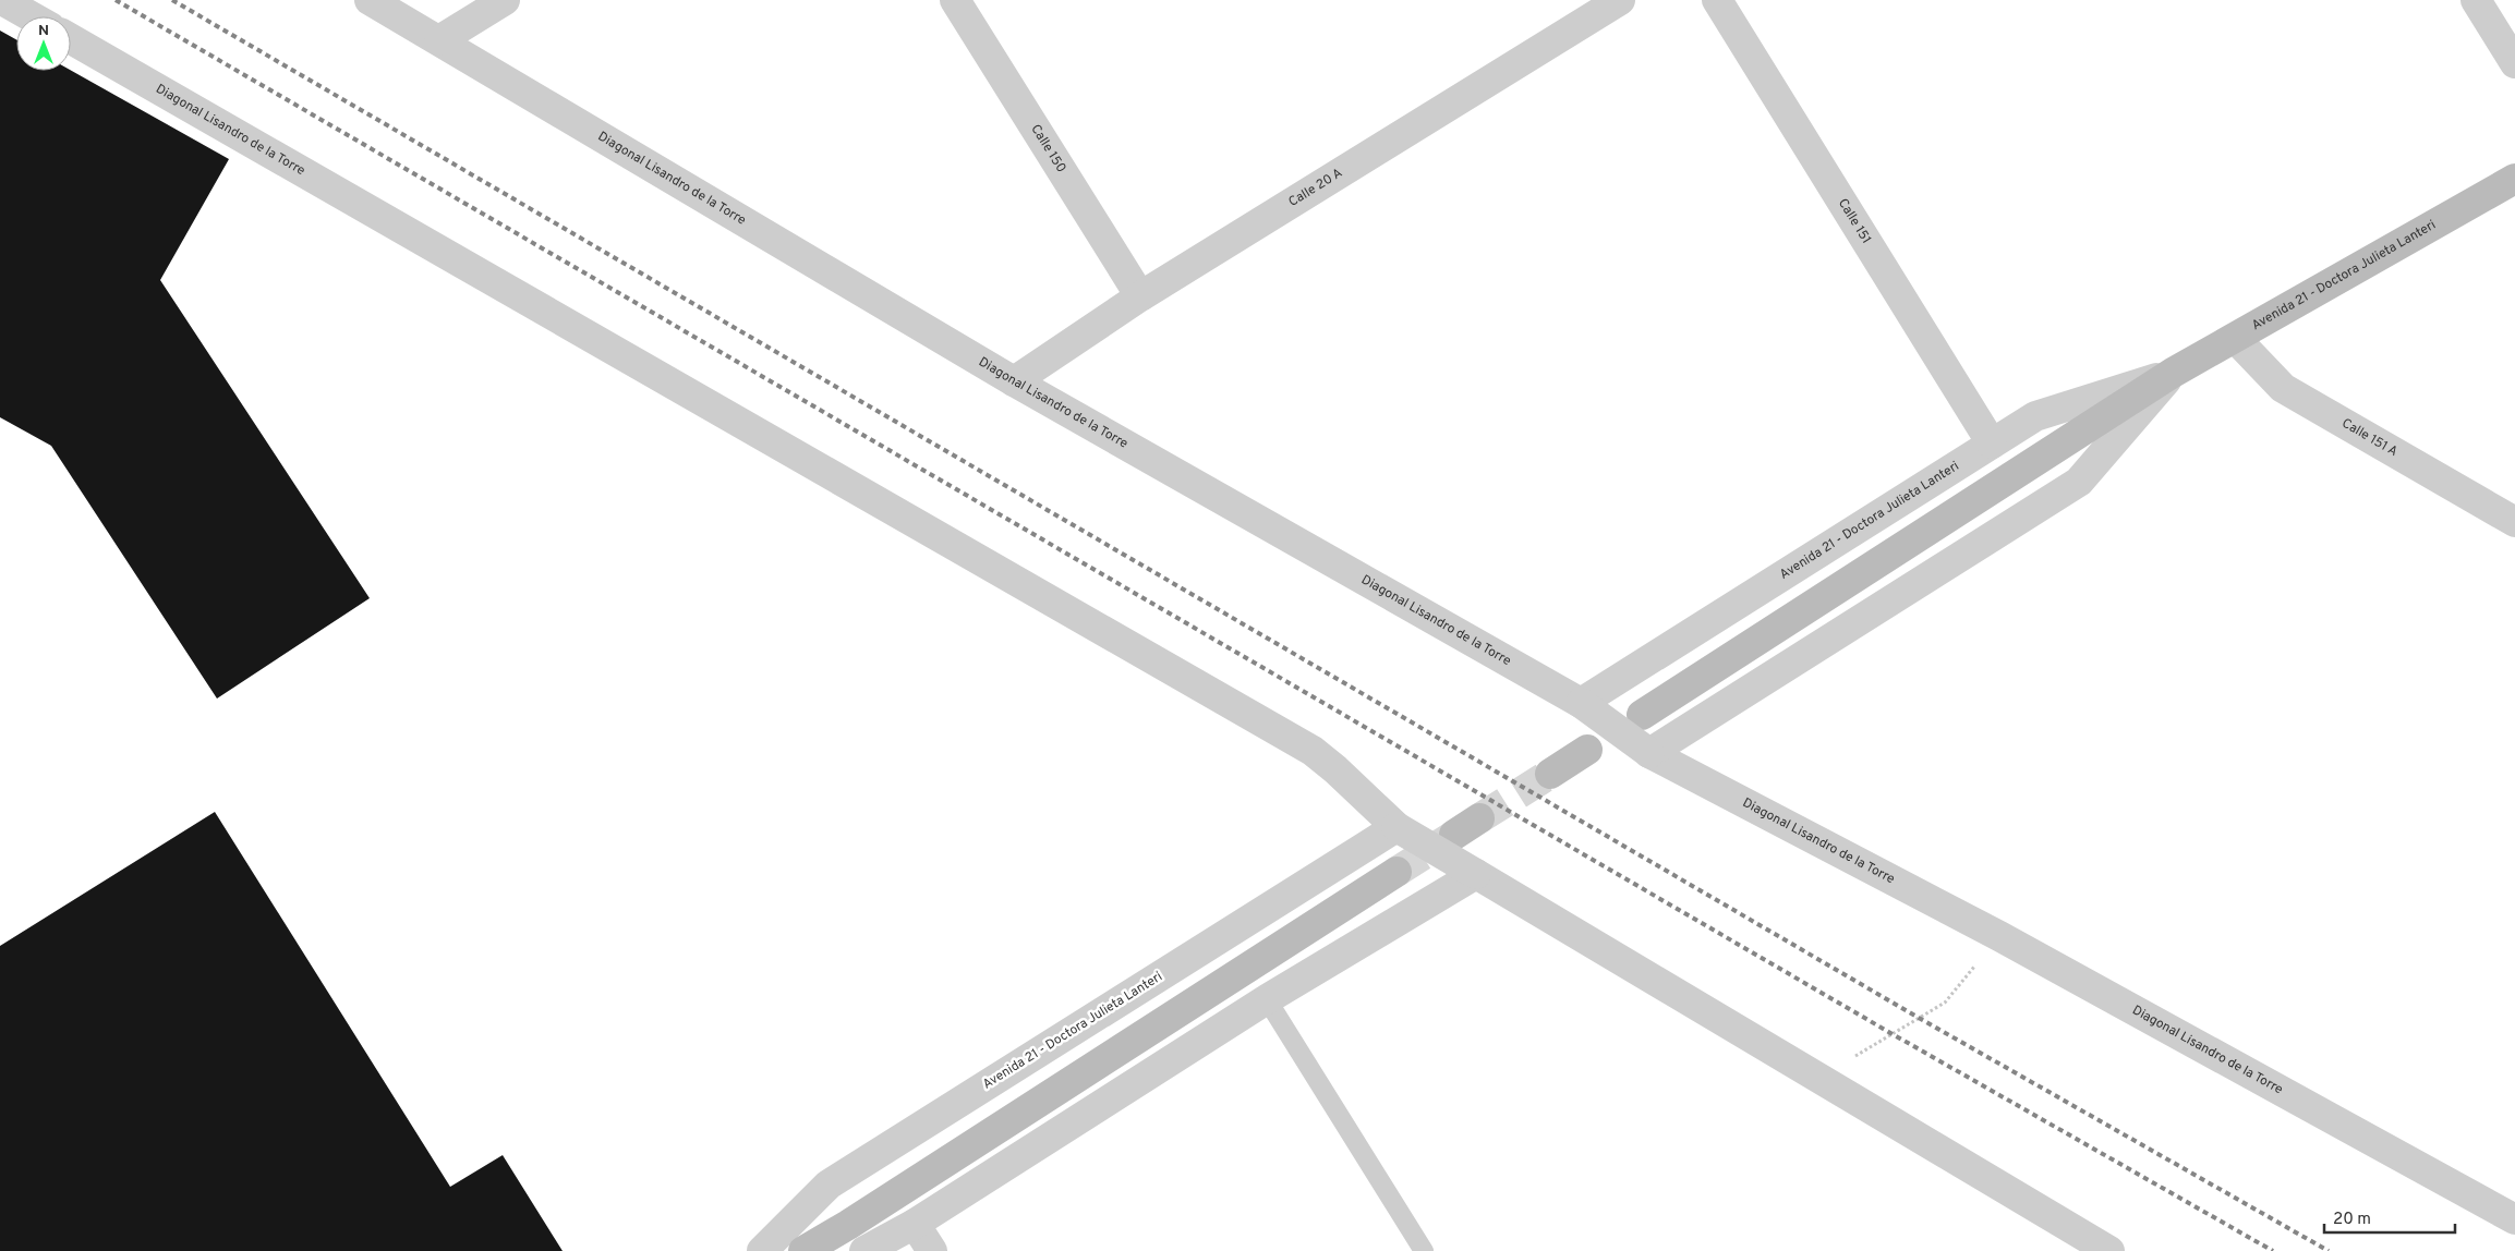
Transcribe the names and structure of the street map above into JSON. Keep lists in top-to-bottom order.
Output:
{
  "streets": {
    "main road": ["Avenida 21 - Doctora Julieta Lanteri"],
    "street": [
      "Diagonal Lisandro de la Torre",
      "Calle 150",
      "Calle 20 A",
      "Calle 151",
      "Calle 151 A"
    ]
  },
  "crossings": [
    ["Diagonal Lisandro de la Torre", "Calle 20 A"],
    ["Diagonal Lisandro de la Torre", "Avenida 21 - Doctora Julieta Lanteri"],
    ["Calle 150", "Calle 20 A"],
    ["Calle 151", "Avenida 21 - Doctora Julieta Lanteri"],
    ["Avenida 21 - Doctora Julieta Lanteri", "Calle 151 A"]
  ],
  "scale_bar": "20 m",
  "north": "top"
}
